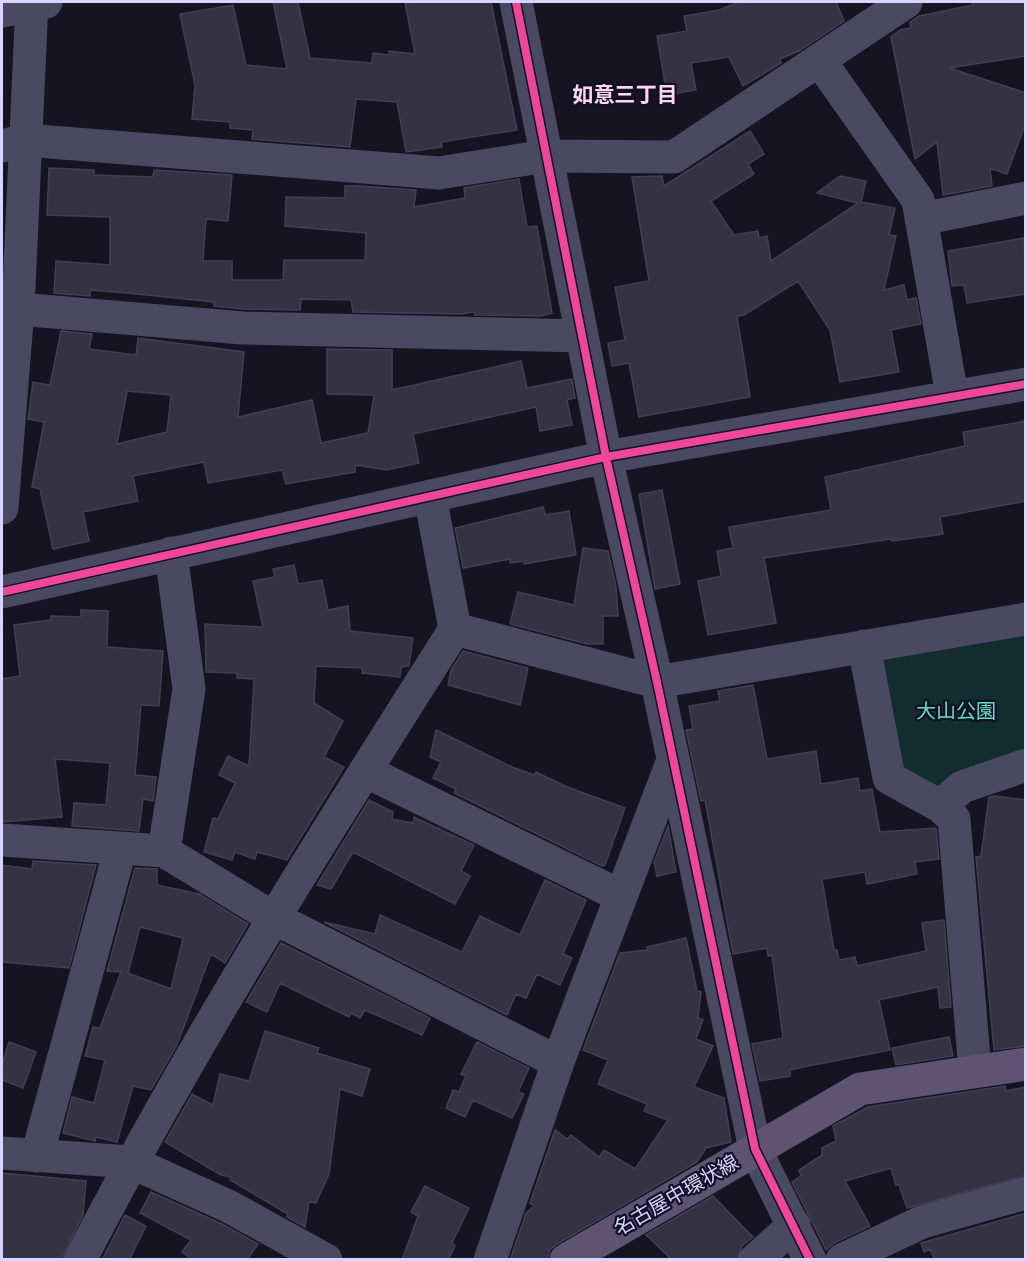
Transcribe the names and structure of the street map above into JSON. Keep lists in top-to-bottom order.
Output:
{
  "streets": {
    "main road": ["名古屋中環状線"]
  },
  "districts": ["如意三丁目"],
  "parks": ["大山公園"]
}
